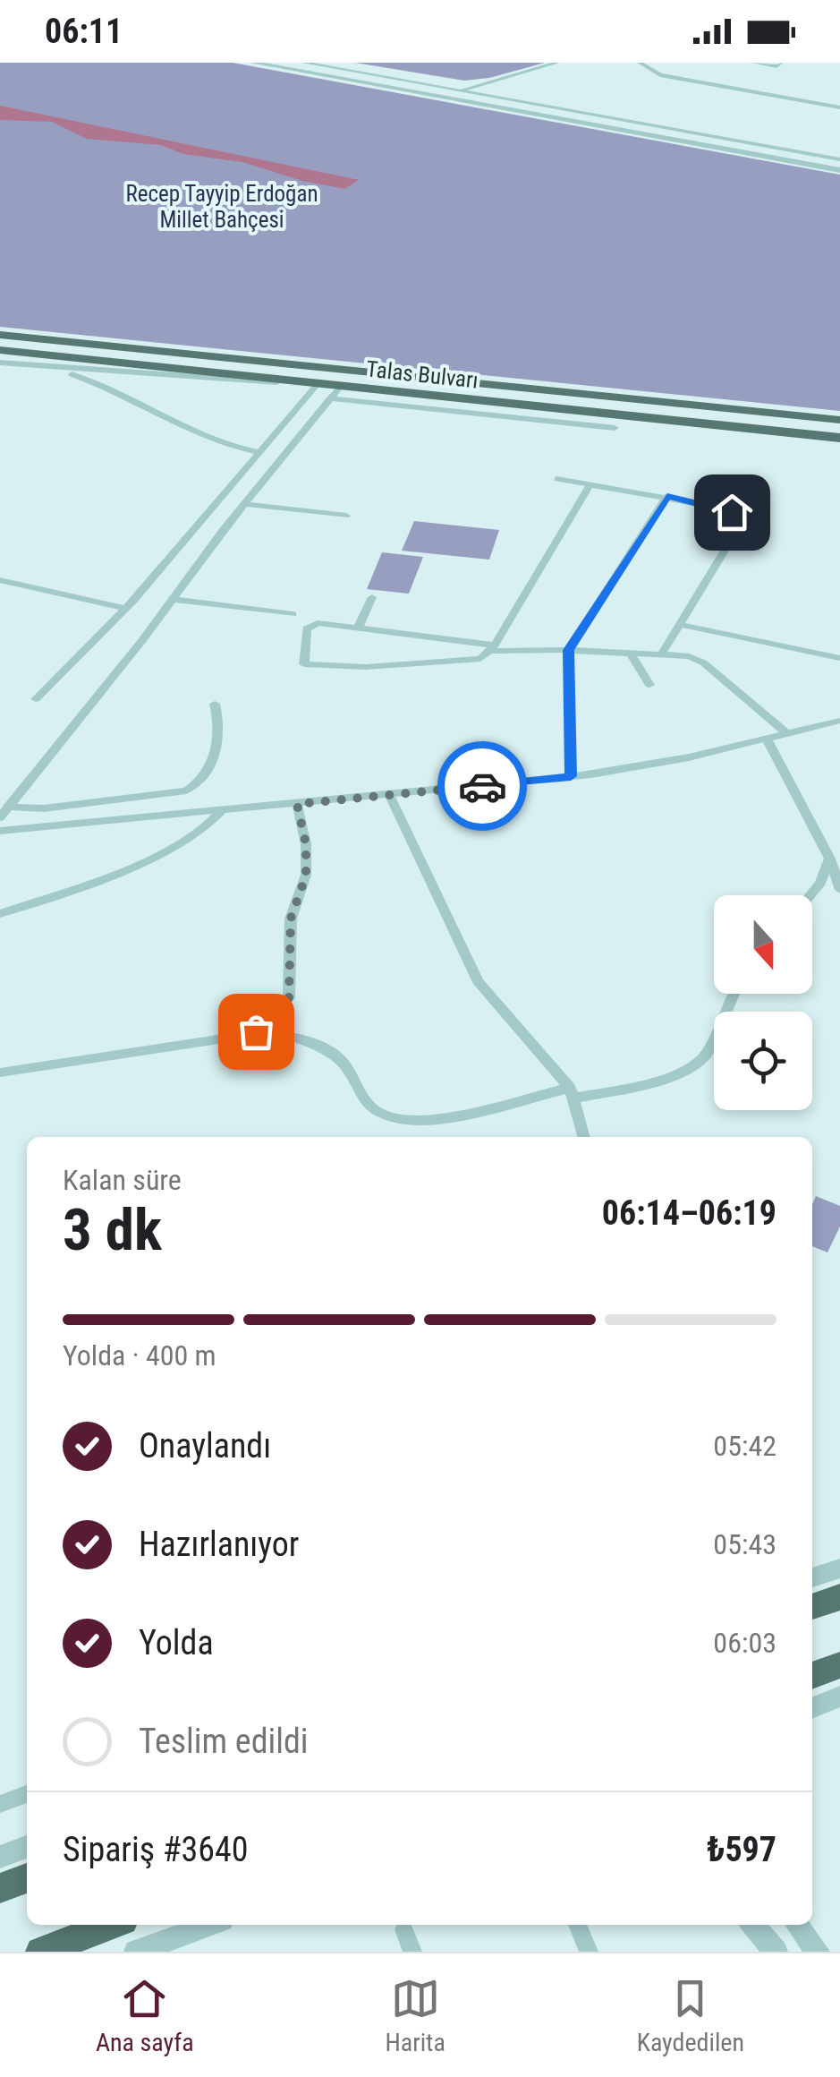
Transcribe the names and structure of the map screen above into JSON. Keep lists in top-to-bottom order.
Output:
{
  "streets": {
    "main road": ["Talas Bulvarı"]
  },
  "parks": ["Recep Tayyip Erdoğan Millet Bahçesi"],
  "north": "bottom",
  "page": {
    "status": "06:11",
    "heading": ["3 dk", "Kalan süre", "06:14–06:19"],
    "panel": ["Sipariş #3640", "₺597"],
    "bar": "Yolda · 400 m",
    "list": [
      ["Onaylandı", "05:42"],
      ["Hazırlanıyor", "05:43"],
      ["Yolda", "06:03"],
      "Teslim edildi"
    ],
    "tabs": ["Ana sayfa", "Harita", "Kaydedilen"]
  }
}
